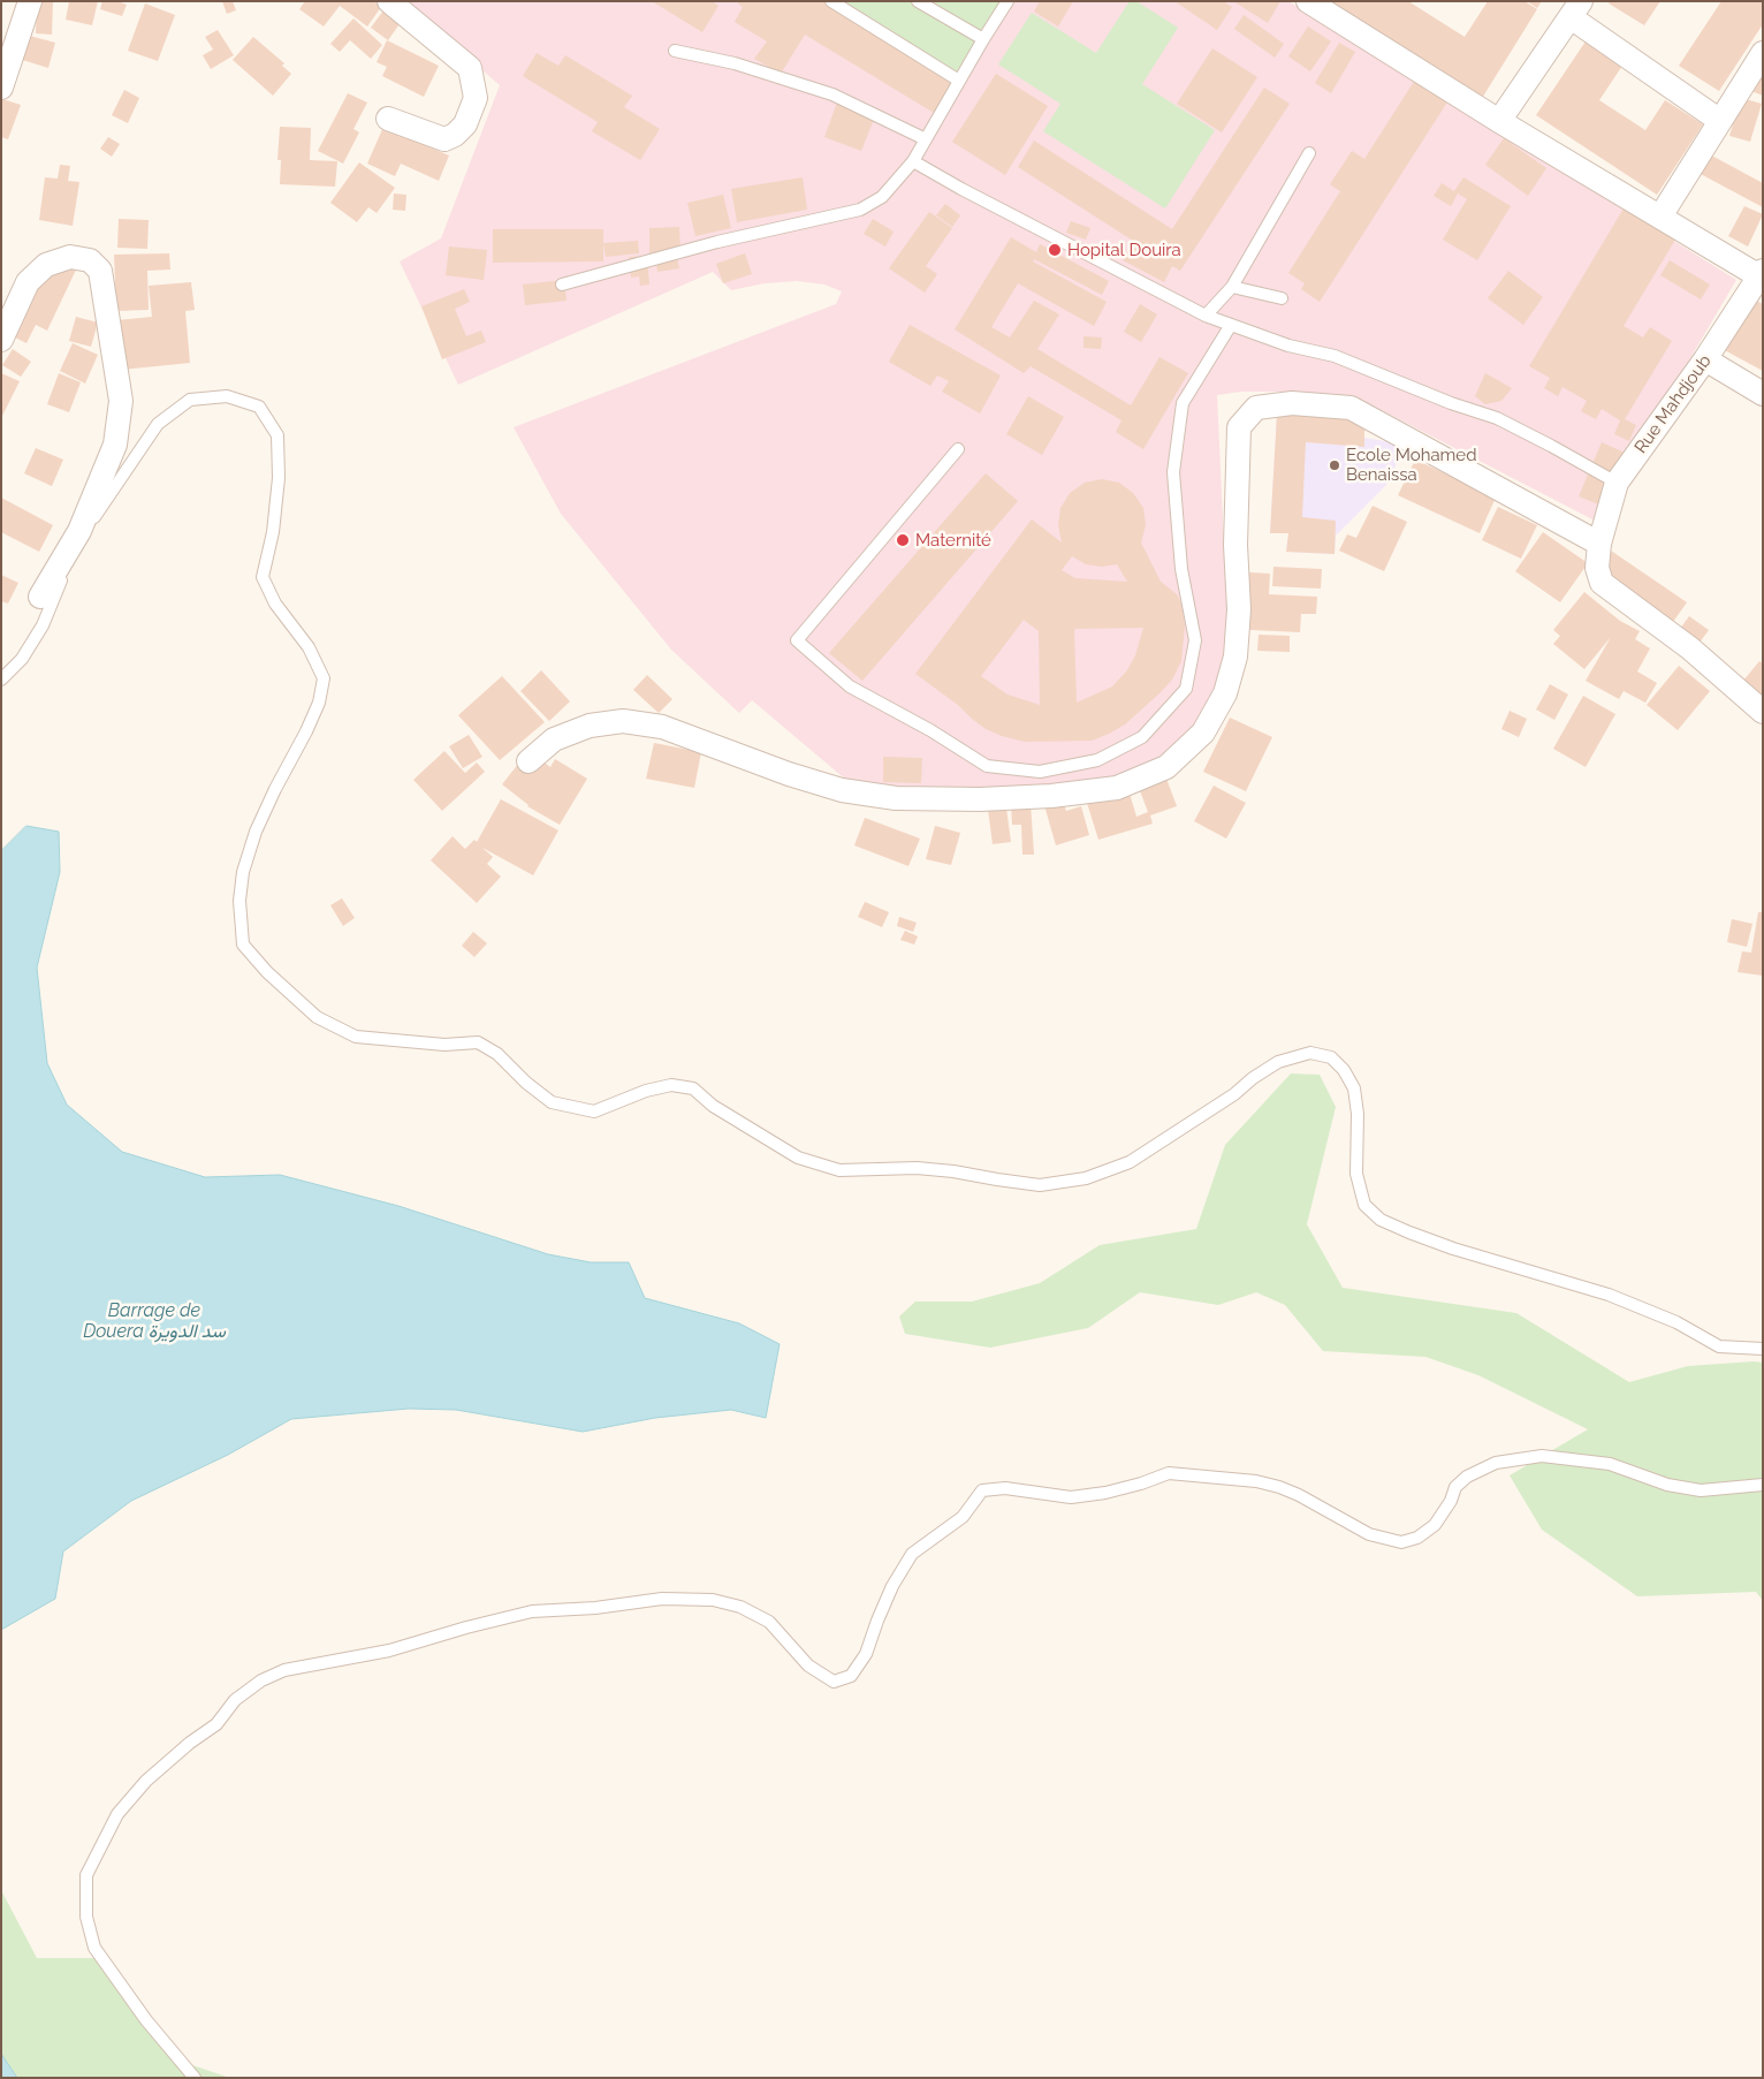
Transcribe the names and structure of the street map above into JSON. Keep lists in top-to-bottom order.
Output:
{
  "streets": {
    "street": ["Rue Mahdjoub"]
  },
  "water": ["Barrage de Douera سد الدويرة"],
  "places": ["Hopital Douira", "Ecole Mohamed Benaissa", "Maternité"]
}
